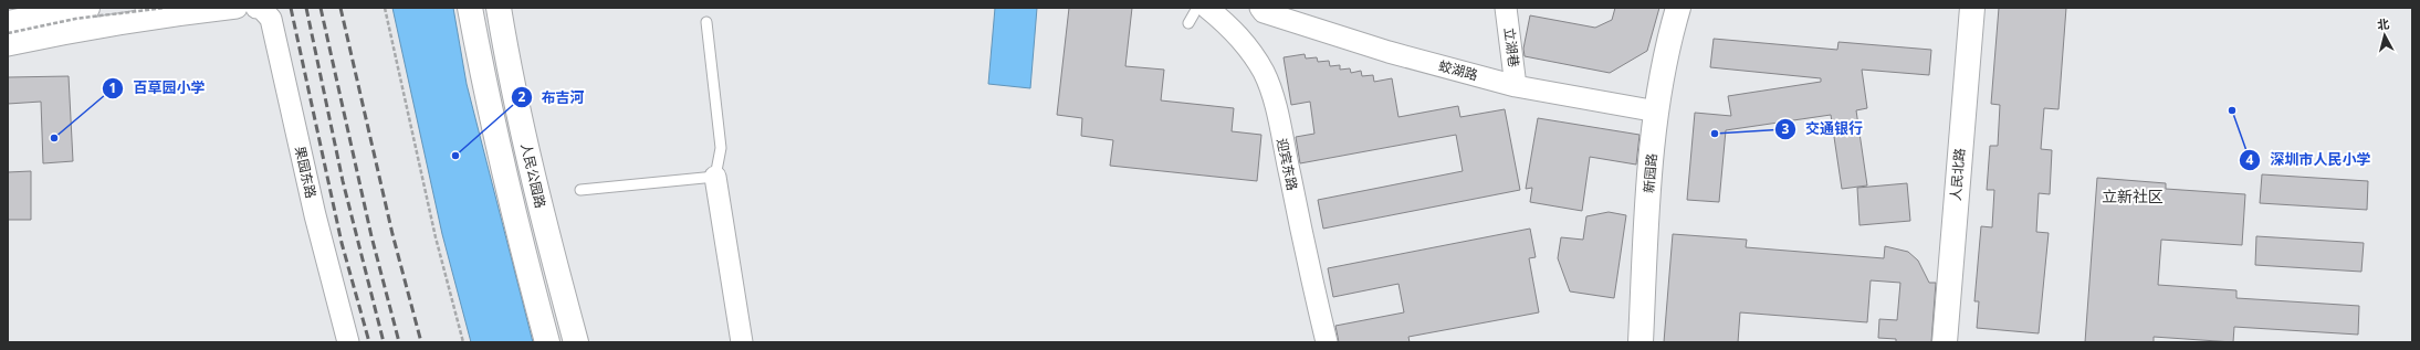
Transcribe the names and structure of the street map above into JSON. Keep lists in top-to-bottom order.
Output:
{
  "streets": {
    "main road": ["新园路", "人民北路", "人民公园路"],
    "street": [
      "立湖巷",
      "蛟湖路",
      "迎宾东路",
      "果园东路"
    ]
  },
  "crossings": [
    ["立湖巷", "蛟湖路"],
    ["蛟湖路", "新园路"]
  ],
  "districts": ["立新社区"],
  "places": [
    "深圳市人民小学",
    "交通银行",
    "百草园小学",
    "布吉河"
  ],
  "north": "top"
}
